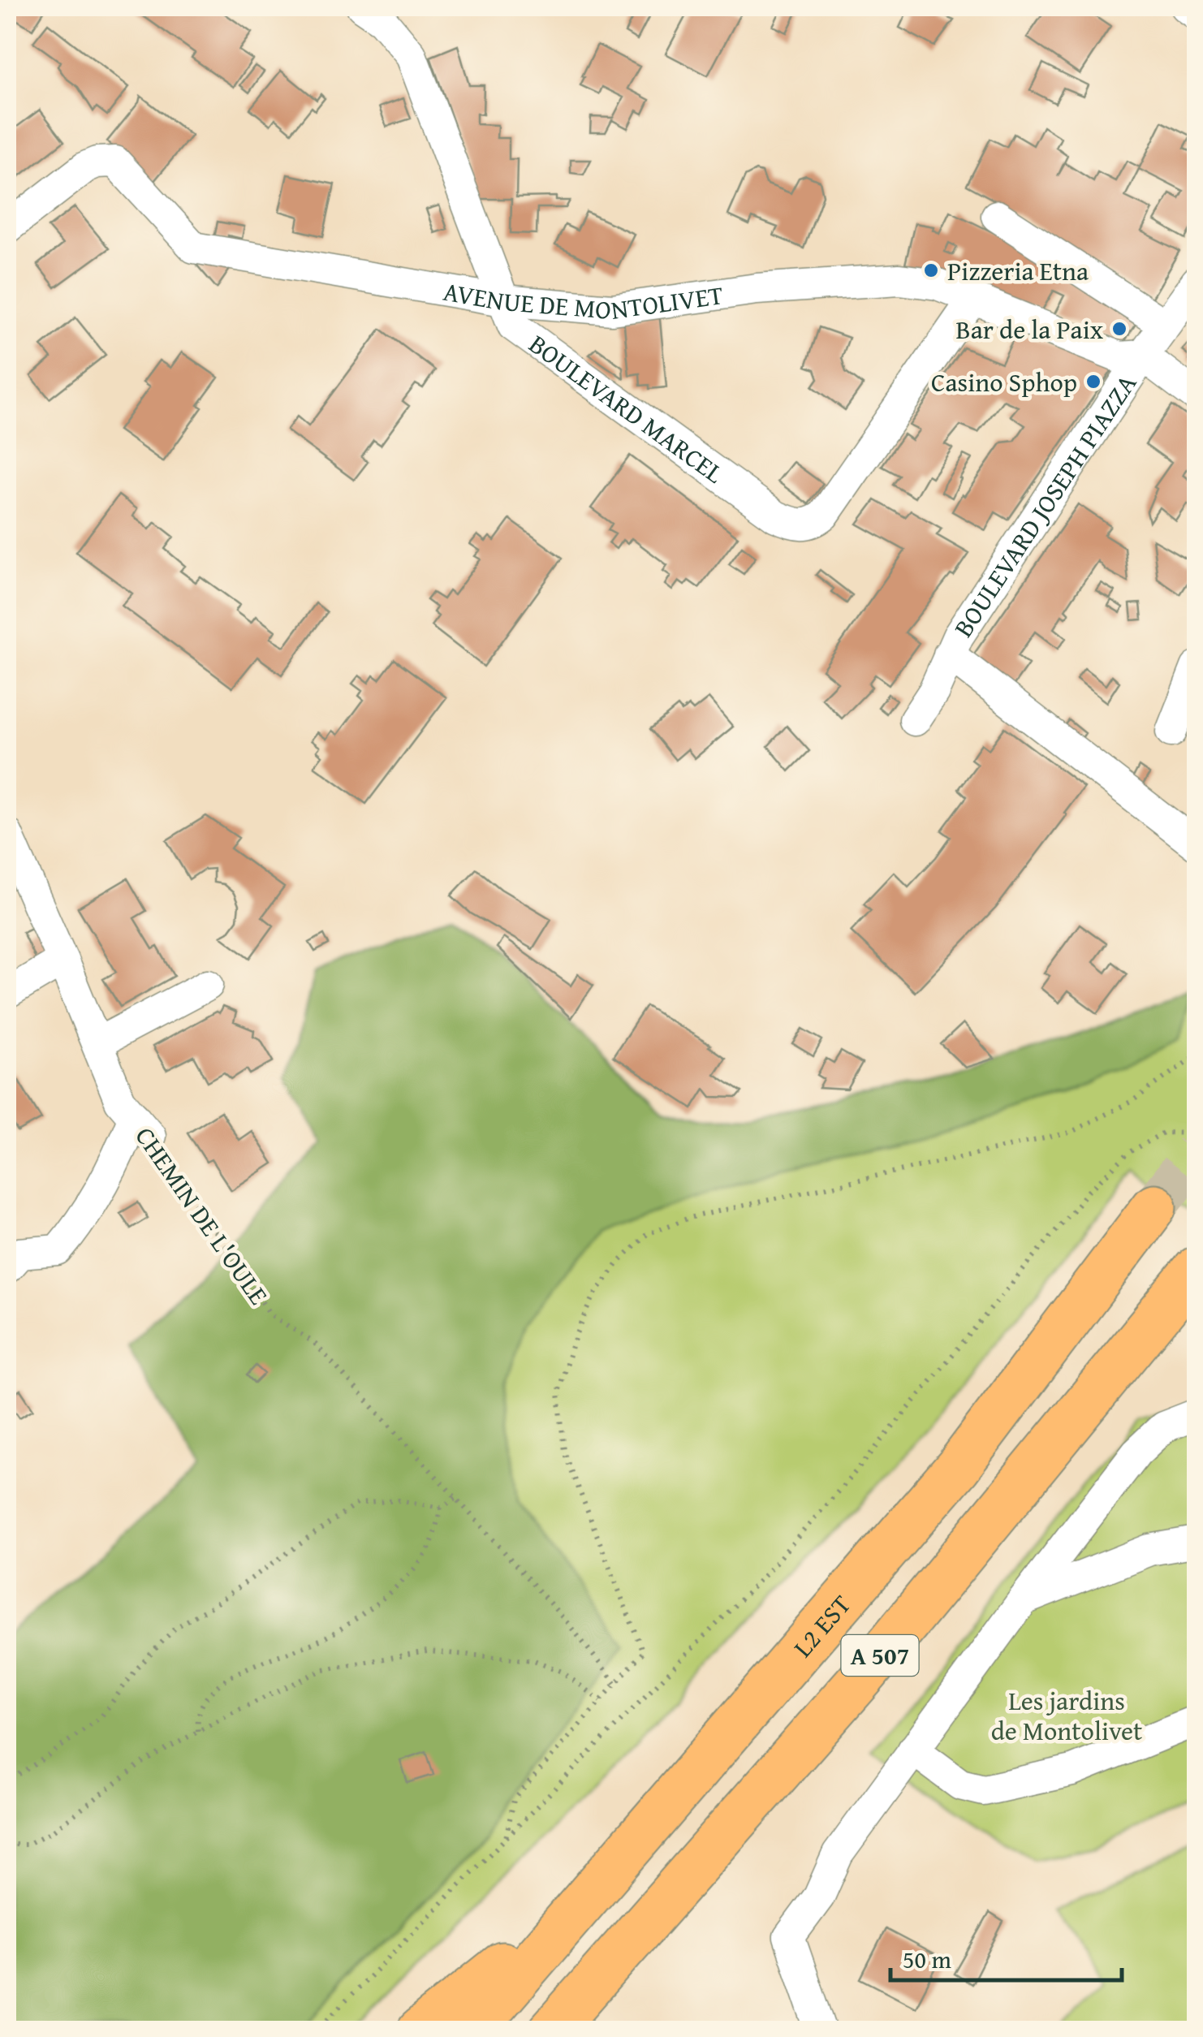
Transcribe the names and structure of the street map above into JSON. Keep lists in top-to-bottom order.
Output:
{
  "streets": {
    "highway": ["L2 EST", "A 507"],
    "street": [
      "AVENUE DE MONTOLIVET",
      "BOULEVARD MARCEL",
      "BOULEVARD JOSEPH PIAZZA",
      "CHEMIN DE L'OULE"
    ]
  },
  "crossings": [
    ["AVENUE DE MONTOLIVET", "BOULEVARD MARCEL"],
    ["AVENUE DE MONTOLIVET", "BOULEVARD JOSEPH PIAZZA"]
  ],
  "parks": ["Les jardins de Montolivet"],
  "places": ["Pizzeria Etna", "Bar de la Paix", "Casino Sphop"],
  "scale_bar": "50 m"
}
